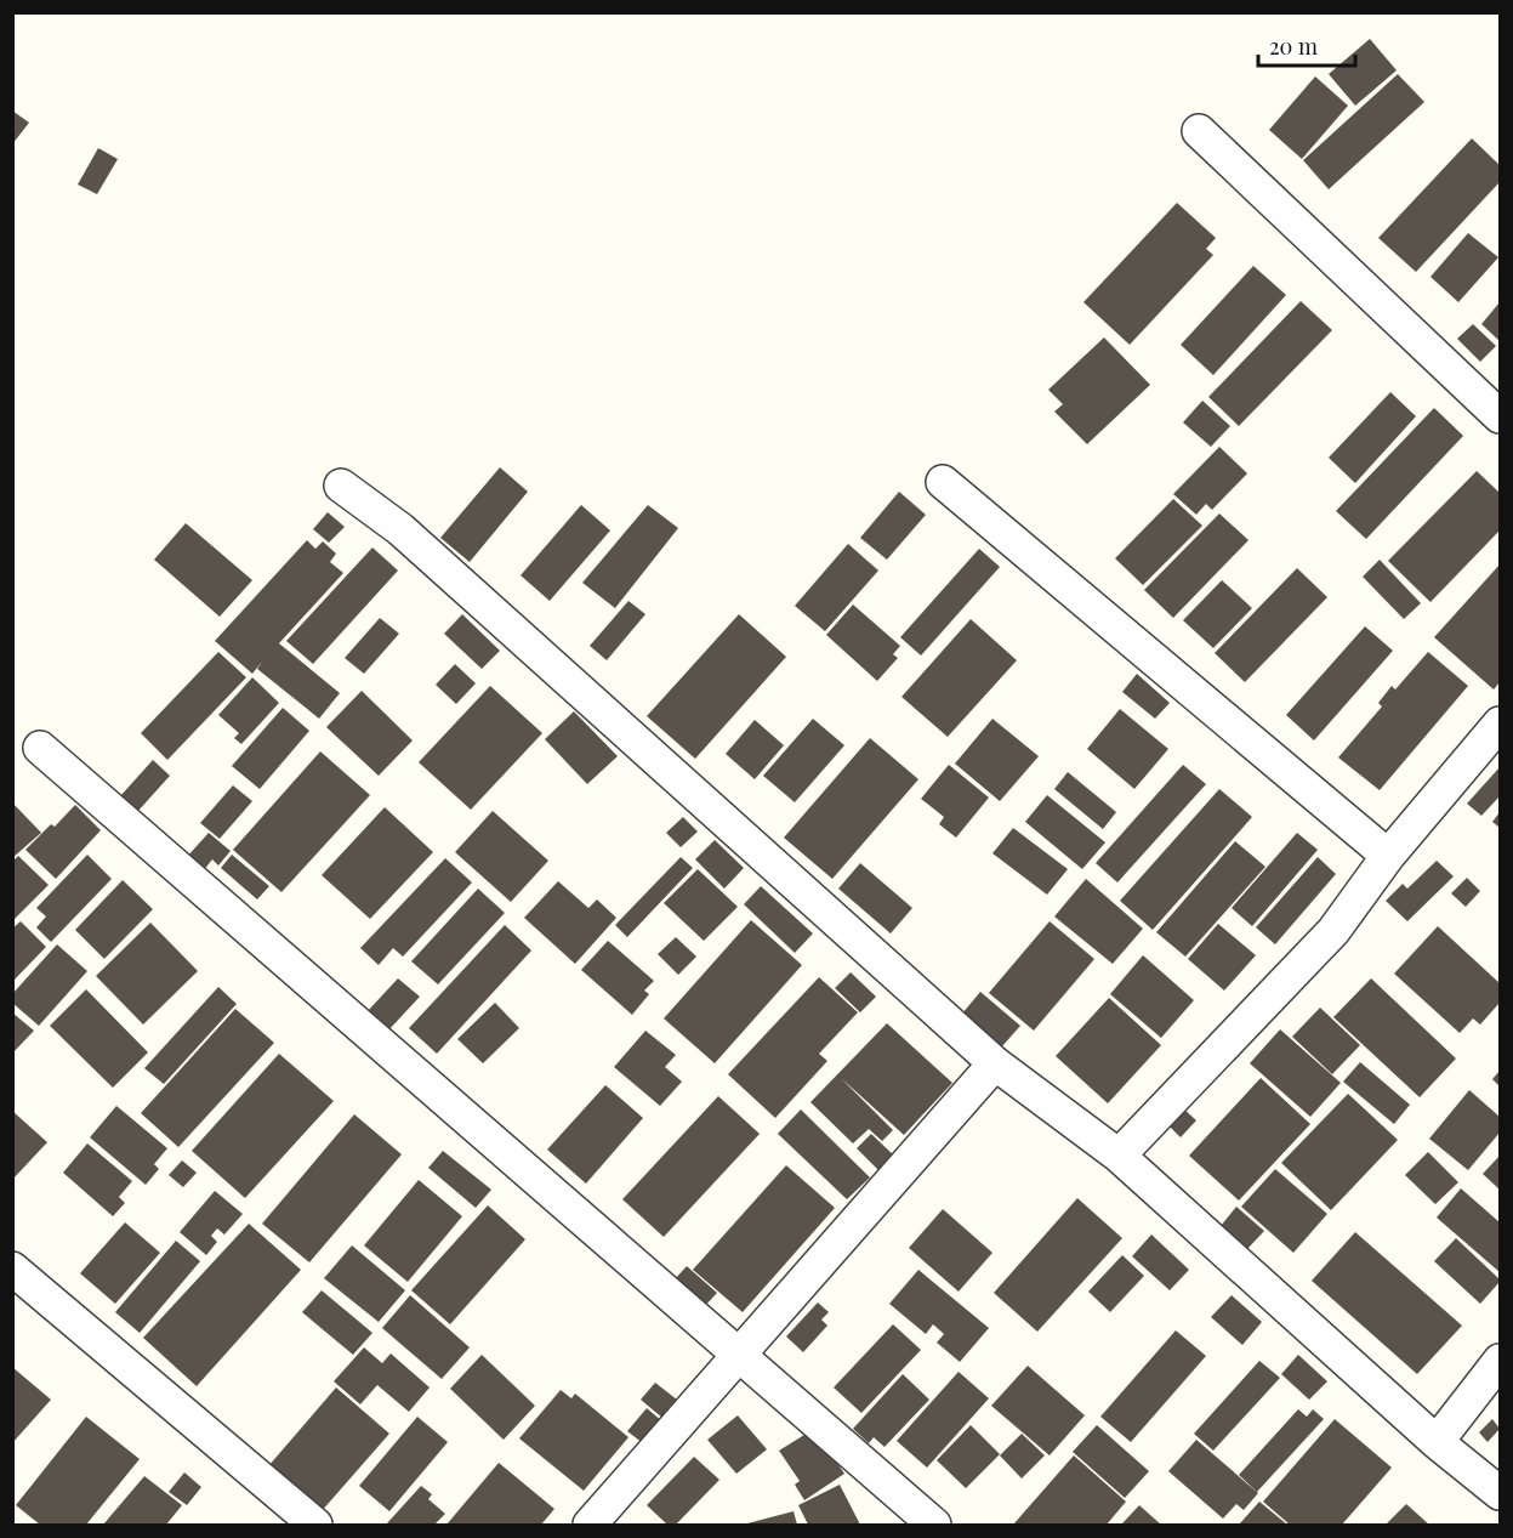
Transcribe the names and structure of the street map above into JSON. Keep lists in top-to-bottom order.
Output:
{
  "scale_bar": "20 m"
}
